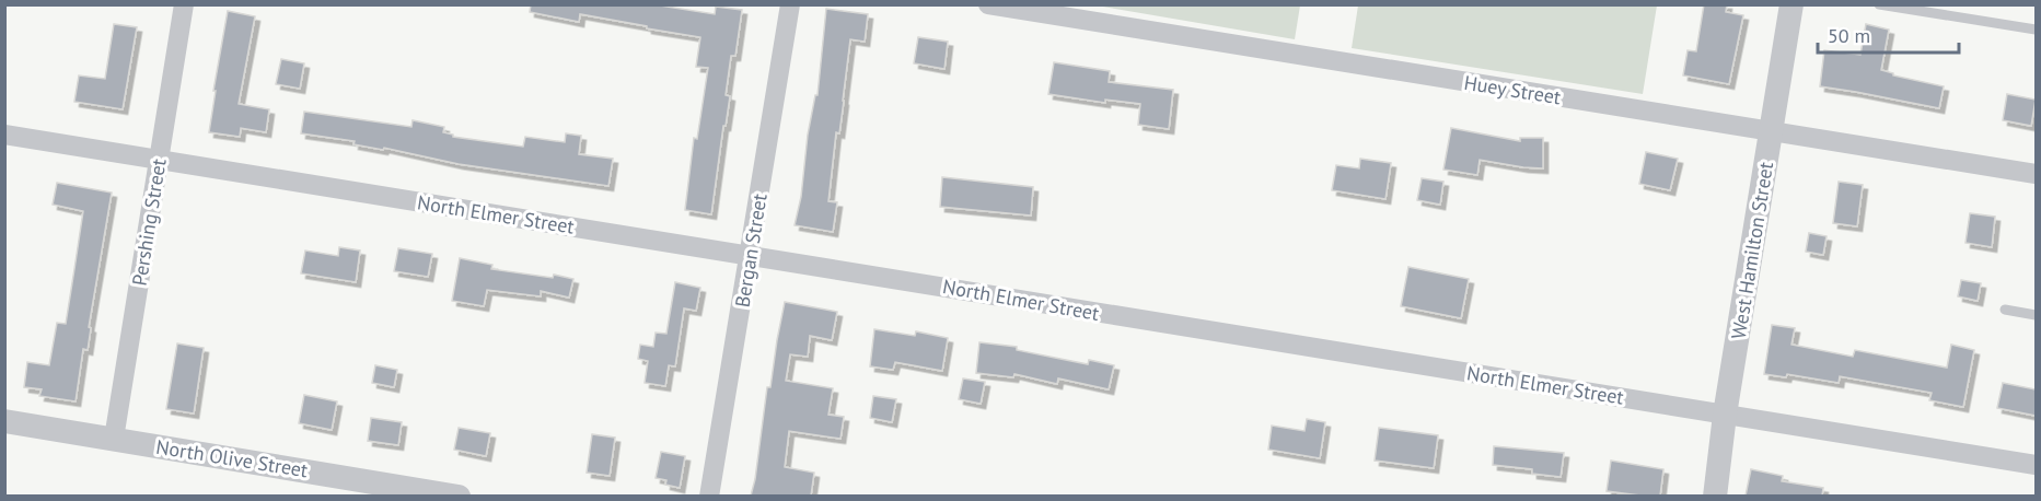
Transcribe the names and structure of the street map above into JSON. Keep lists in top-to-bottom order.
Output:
{
  "streets": {
    "street": [
      "Huey Street",
      "North Elmer Street",
      "Pershing Street",
      "Bergan Street",
      "West Hamilton Street",
      "North Olive Street"
    ]
  },
  "crossings": [
    ["Huey Street", "West Hamilton Street"],
    ["North Elmer Street", "Pershing Street"],
    ["North Elmer Street", "Bergan Street"],
    ["North Elmer Street", "West Hamilton Street"],
    ["Pershing Street", "North Olive Street"]
  ],
  "scale_bar": "50 m"
}
